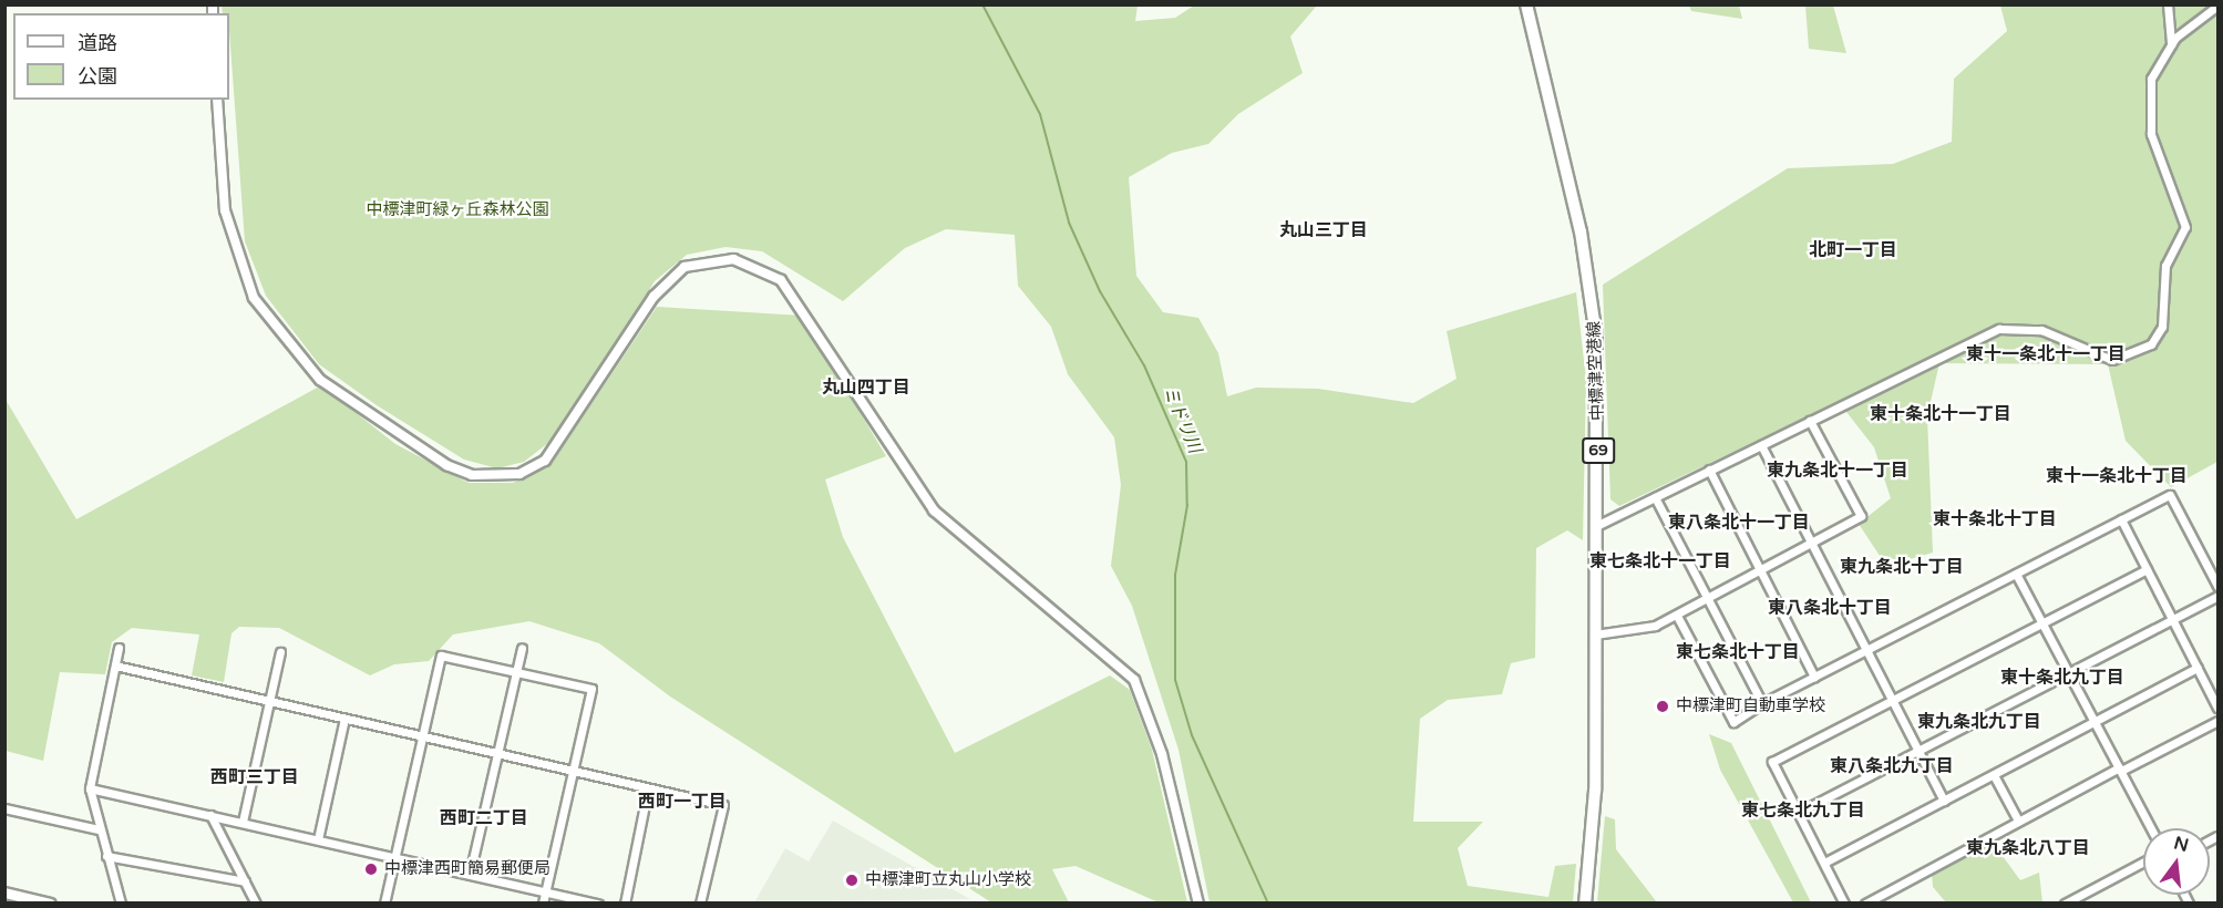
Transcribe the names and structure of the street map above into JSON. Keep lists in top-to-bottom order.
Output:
{
  "streets": {
    "main road": ["中標津空港線", "69"]
  },
  "districts": [
    "丸山三丁目",
    "北町一丁目",
    "東十一条北十一丁目",
    "丸山四丁目",
    "東十条北十一丁目",
    "東九条北十一丁目",
    "東十一条北十丁目",
    "東十条北十丁目",
    "東八条北十一丁目",
    "東七条北十一丁目",
    "東九条北十丁目",
    "東八条北十丁目",
    "東七条北十丁目",
    "東十条北九丁目",
    "東九条北九丁目",
    "東八条北九丁目",
    "西町三丁目",
    "西町一丁目",
    "東七条北九丁目",
    "西町二丁目",
    "東九条北八丁目"
  ],
  "water": ["ミドリ川"],
  "parks": ["中標津町緑ヶ丘森林公園"],
  "places": ["中標津町自動車学校", "中標津西町簡易郵便局", "中標津町立丸山小学校"],
  "legend": ["道路", "公園"],
  "north": "top"
}
